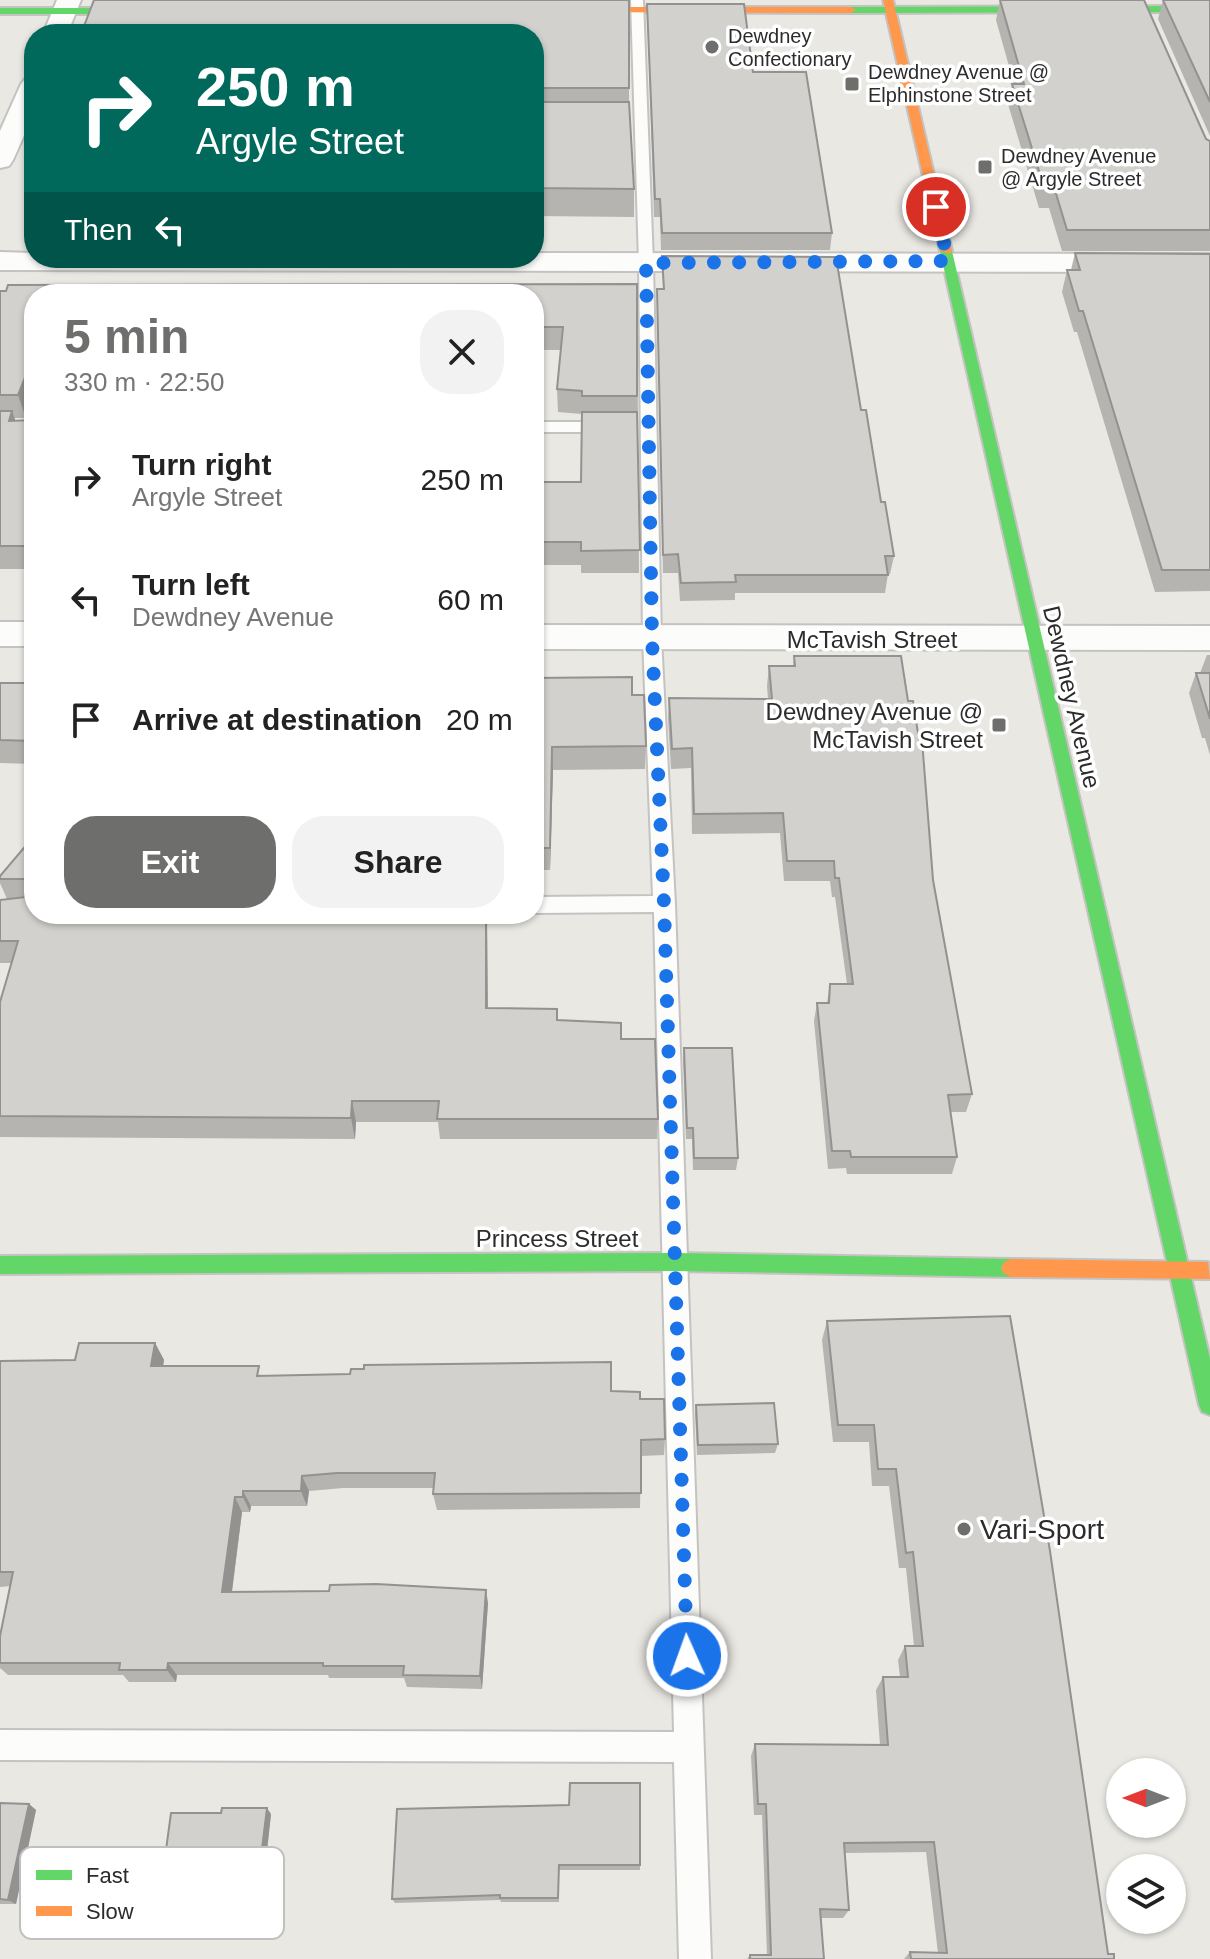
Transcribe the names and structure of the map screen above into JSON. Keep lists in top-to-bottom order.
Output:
{
  "streets": {
    "main road": ["Dewdney Avenue", "Princess Street"],
    "street": ["McTavish Street"]
  },
  "crossings": [
    ["McTavish Street", "Dewdney Avenue"],
    ["Dewdney Avenue", "Princess Street"]
  ],
  "places": {
    "other": ["Dewdney Confectionary", "Vari-Sport"],
    "transit": ["Dewdney Avenue @ Elphinstone Street", "Dewdney Avenue @ Argyle Street", "Dewdney Avenue @ McTavish Street"]
  },
  "legend": ["Fast", "Slow"],
  "north": "left",
  "page": {
    "turn": ["250 m", "Argyle Street"],
    "then": "Then",
    "heading": ["5 min", "330 m · 22:50"],
    "list": [
      {
        "name": "Turn right",
        "note": "Argyle Street",
        "value": "250 m"
      },
      {
        "name": "Turn left",
        "note": "Dewdney Avenue",
        "value": "60 m"
      },
      {
        "name": "Arrive at destination",
        "value": "20 m"
      }
    ],
    "buttons": ["Exit", "Share"]
  }
}
